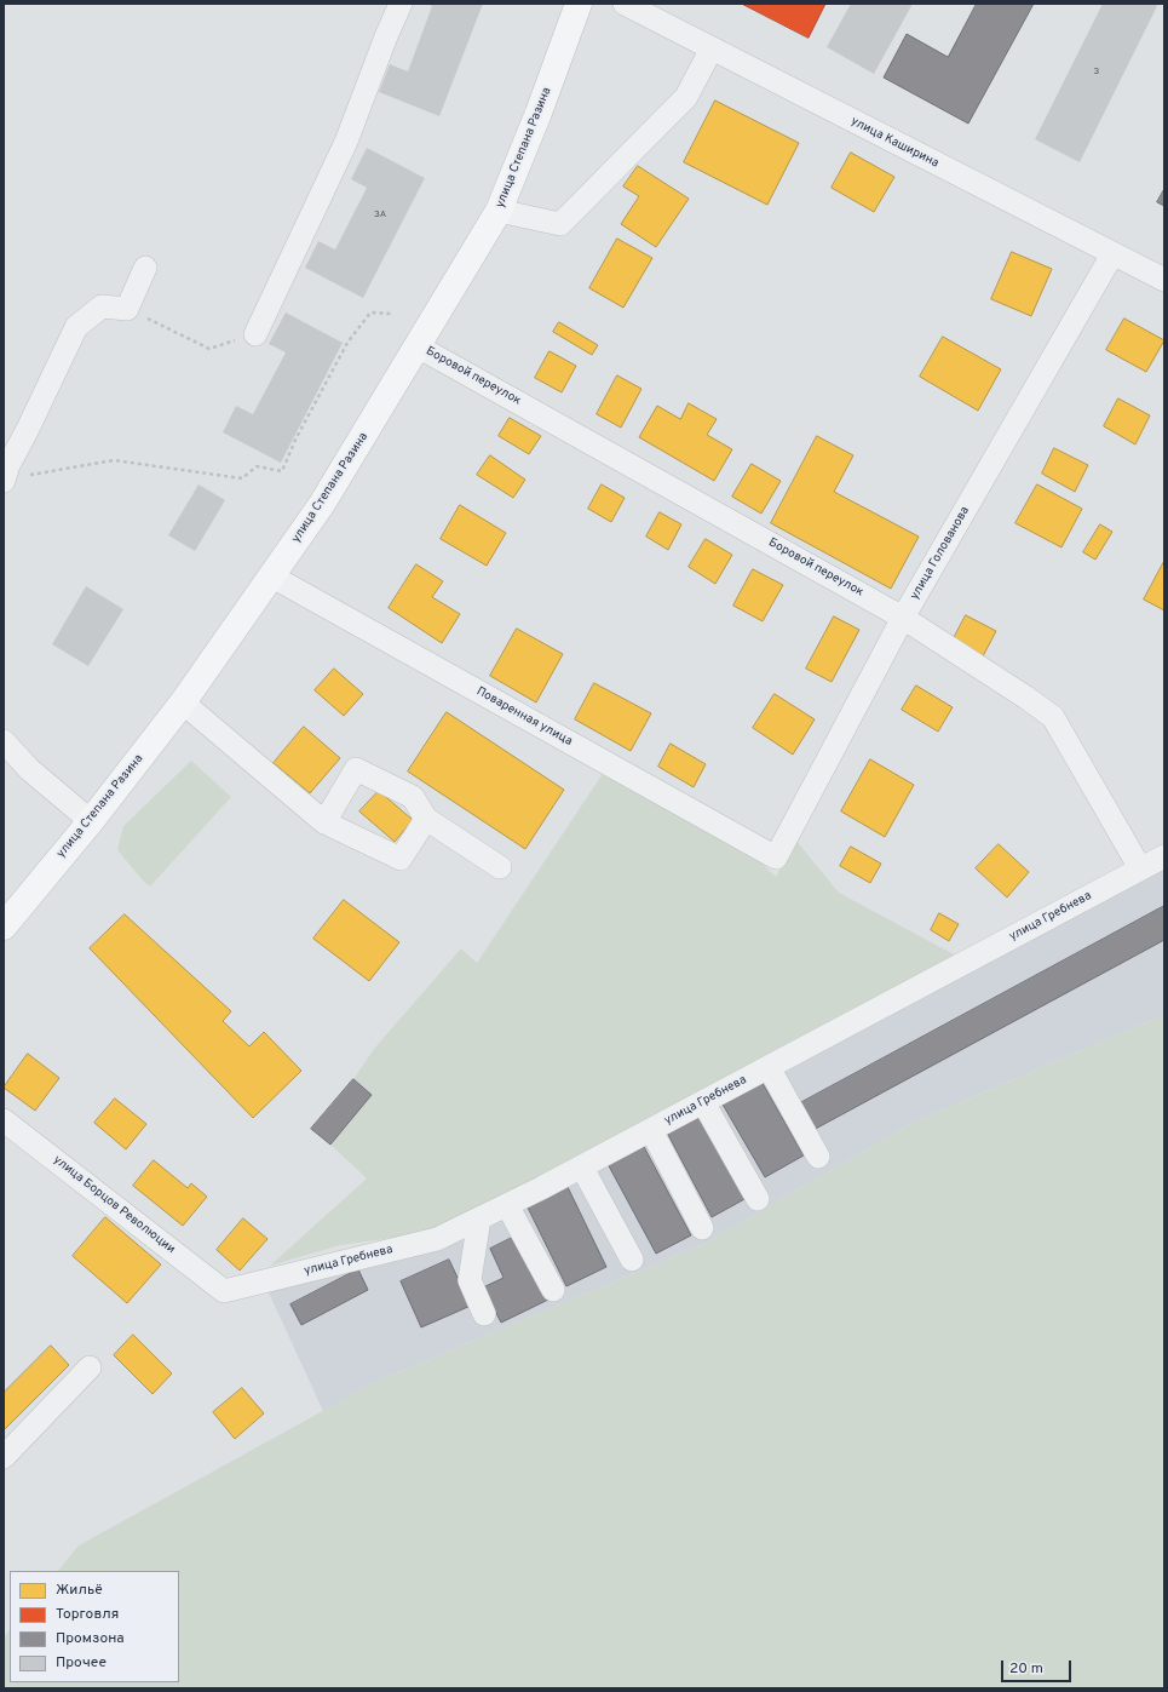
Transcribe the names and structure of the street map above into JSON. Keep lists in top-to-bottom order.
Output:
{
  "streets": {
    "main road": ["улица Степана Разина"],
    "street": [
      "улица Каширина",
      "Боровой переулок",
      "улица Голованова",
      "Поваренная улица",
      "улица Гребнева",
      "улица Борцов Революции"
    ]
  },
  "crossings": [
    ["улица Каширина", "улица Голованова"],
    ["улица Степана Разина", "Боровой переулок"],
    ["улица Степана Разина", "Поваренная улица"],
    ["Боровой переулок", "улица Голованова"],
    ["Боровой переулок", "улица Гребнева"],
    ["улица Голованова", "Поваренная улица"],
    ["улица Гребнева", "улица Борцов Революции"]
  ],
  "house_numbers": ["3", "3А"],
  "legend": [
    "Жильё",
    "Торговля",
    "Промзона",
    "Прочее"
  ],
  "scale_bar": "20 m"
}
